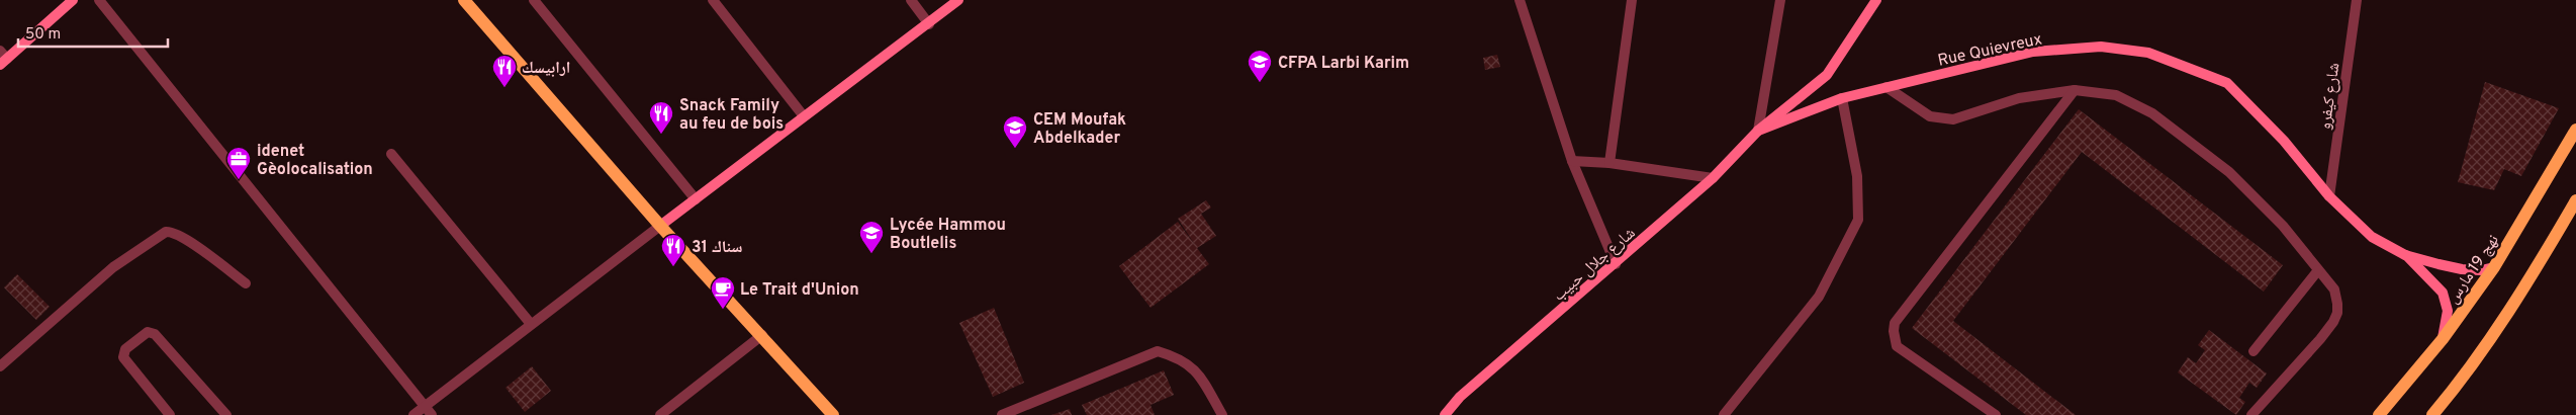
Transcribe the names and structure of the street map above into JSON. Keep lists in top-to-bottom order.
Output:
{
  "streets": {
    "main road": ["نهج 19 مارس"],
    "street": ["Rue Quievreux", "شارع كيفرو", "شارع جلال حبيب"]
  },
  "crossings": [
    ["Rue Quievreux", "شارع كيفرو"],
    ["Rue Quievreux", "شارع جلال حبيب"]
  ],
  "places": {
    "school or university": ["CFPA Larbi Karim", "CEM Moufak Abdelkader", "Lycée Hammou Boutlelis"],
    "restaurant": ["ارابيسك", "Snack Family au feu de bois", "سناك 31"],
    "office": ["idenet Gèolocalisation"],
    "cafe": ["Le Trait d'Union"]
  },
  "scale_bar": "50 m"
}
